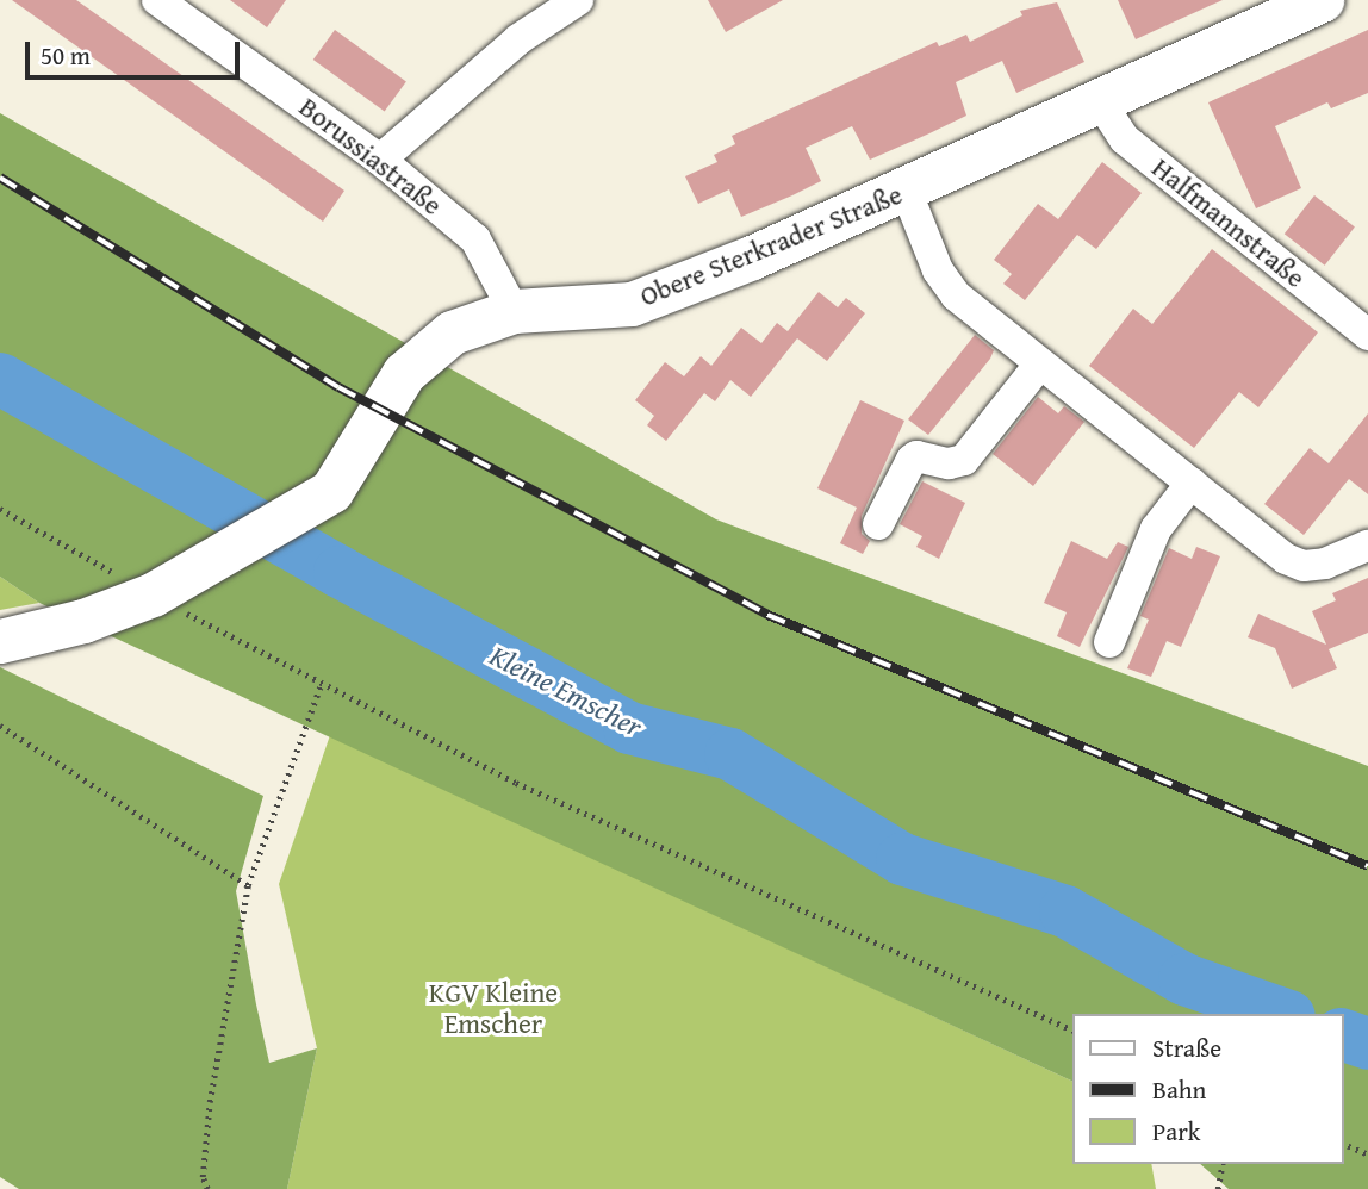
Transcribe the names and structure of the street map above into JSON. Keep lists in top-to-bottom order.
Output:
{
  "streets": {
    "street": ["Borussiastraße", "Halfmannstraße", "Obere Sterkrader Straße"]
  },
  "crossings": [
    ["Borussiastraße", "Obere Sterkrader Straße"],
    ["Halfmannstraße", "Obere Sterkrader Straße"]
  ],
  "water": ["Kleine Emscher"],
  "parks": ["KGV Kleine Emscher"],
  "legend": ["Straße", "Bahn", "Park"],
  "scale_bar": "50 m"
}
